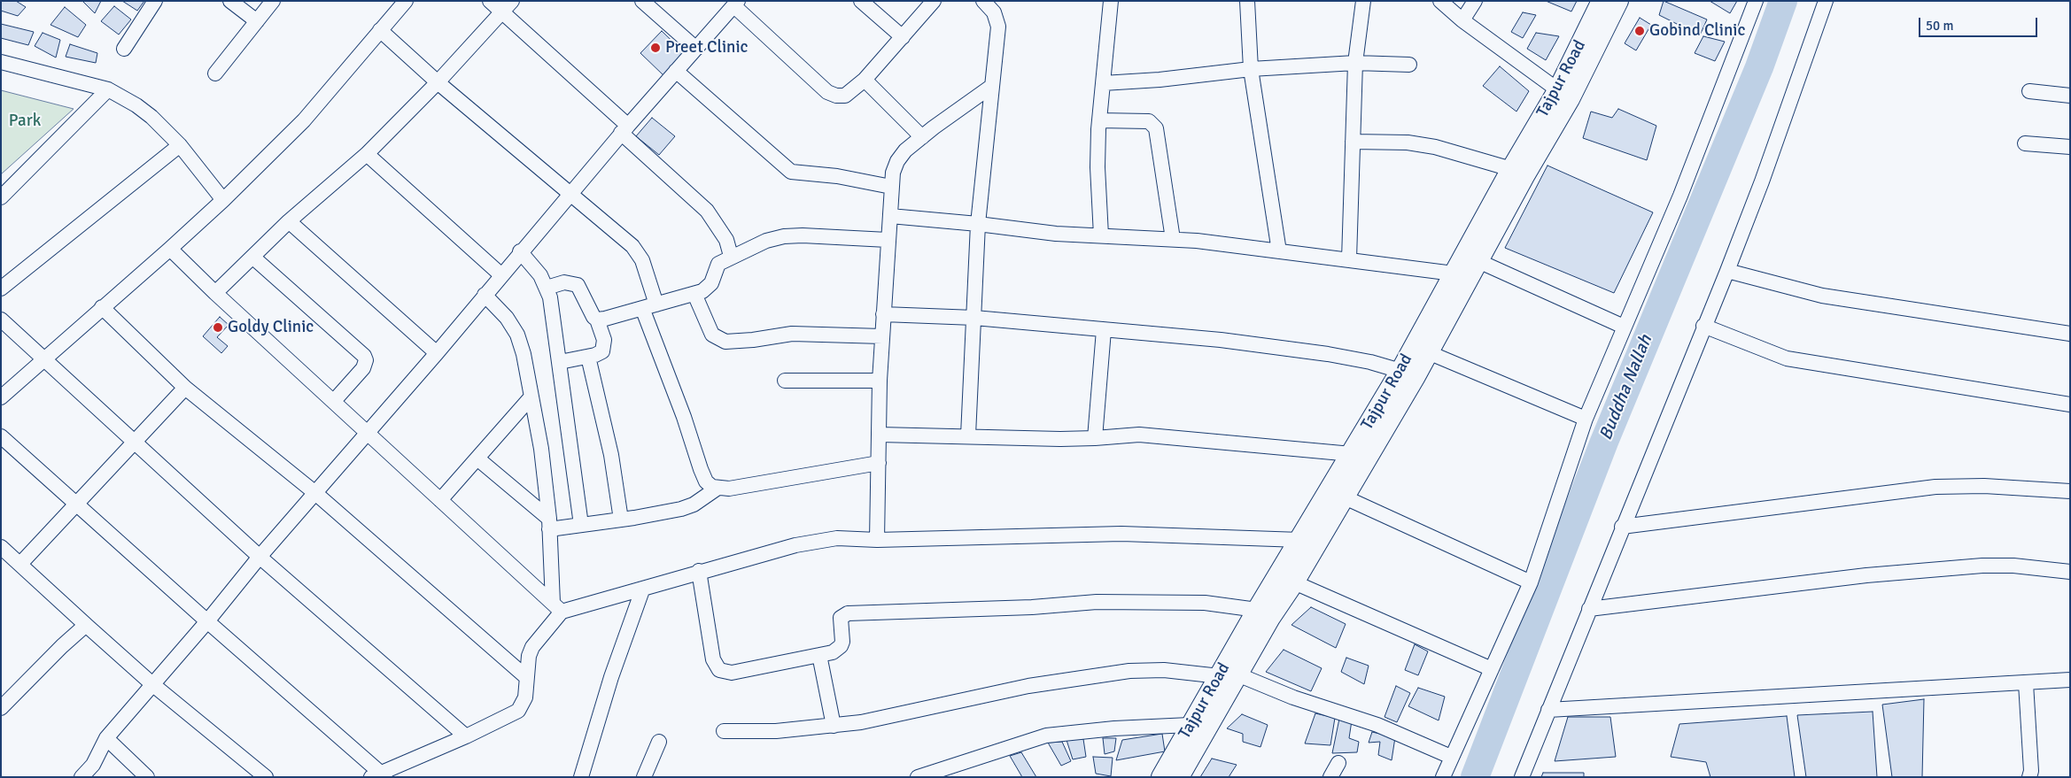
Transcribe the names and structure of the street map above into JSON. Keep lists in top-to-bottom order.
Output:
{
  "streets": {
    "main road": ["Tajpur Road"]
  },
  "water": ["Buddha Nallah"],
  "parks": ["Park"],
  "places": ["Gobind Clinic", "Preet Clinic", "Goldy Clinic"],
  "scale_bar": "50 m"
}
